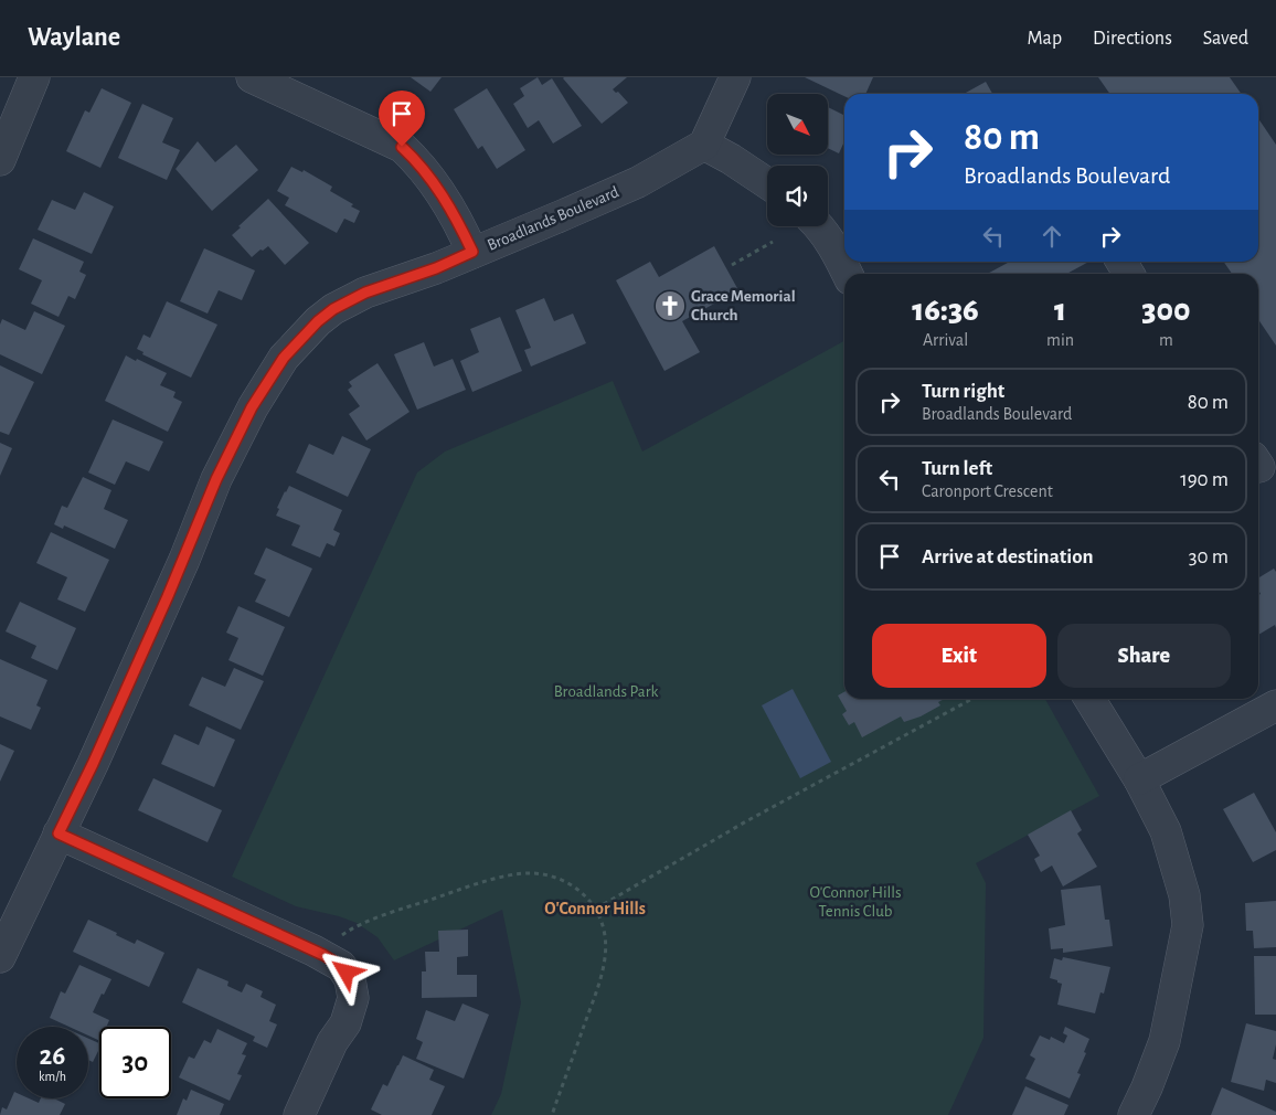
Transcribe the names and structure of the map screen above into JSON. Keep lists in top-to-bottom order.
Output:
{
  "streets": {
    "street": ["Broadlands Boulevard"]
  },
  "districts": ["O'Connor Hills"],
  "parks": ["Broadlands Park", "O'Connor Hills Tennis Club"],
  "places": {
    "church": ["Grace Memorial Church"]
  },
  "north": "bottom right",
  "page": {
    "header": "Waylane",
    "nav": ["Map", "Directions", "Saved"],
    "turn": ["80 m", "Broadlands Boulevard"],
    "eta": [
      "16:36",
      "Arrival",
      "1",
      "min",
      "300",
      "m"
    ],
    "list": [
      {
        "name": "Turn right",
        "note": "Broadlands Boulevard",
        "value": "80 m"
      },
      {
        "name": "Turn left",
        "note": "Caronport Crescent",
        "value": "190 m"
      },
      {
        "name": "Arrive at destination",
        "value": "30 m"
      }
    ],
    "buttons": ["Exit", "Share"],
    "speed": "26 km/h",
    "limit": "30"
  }
}
